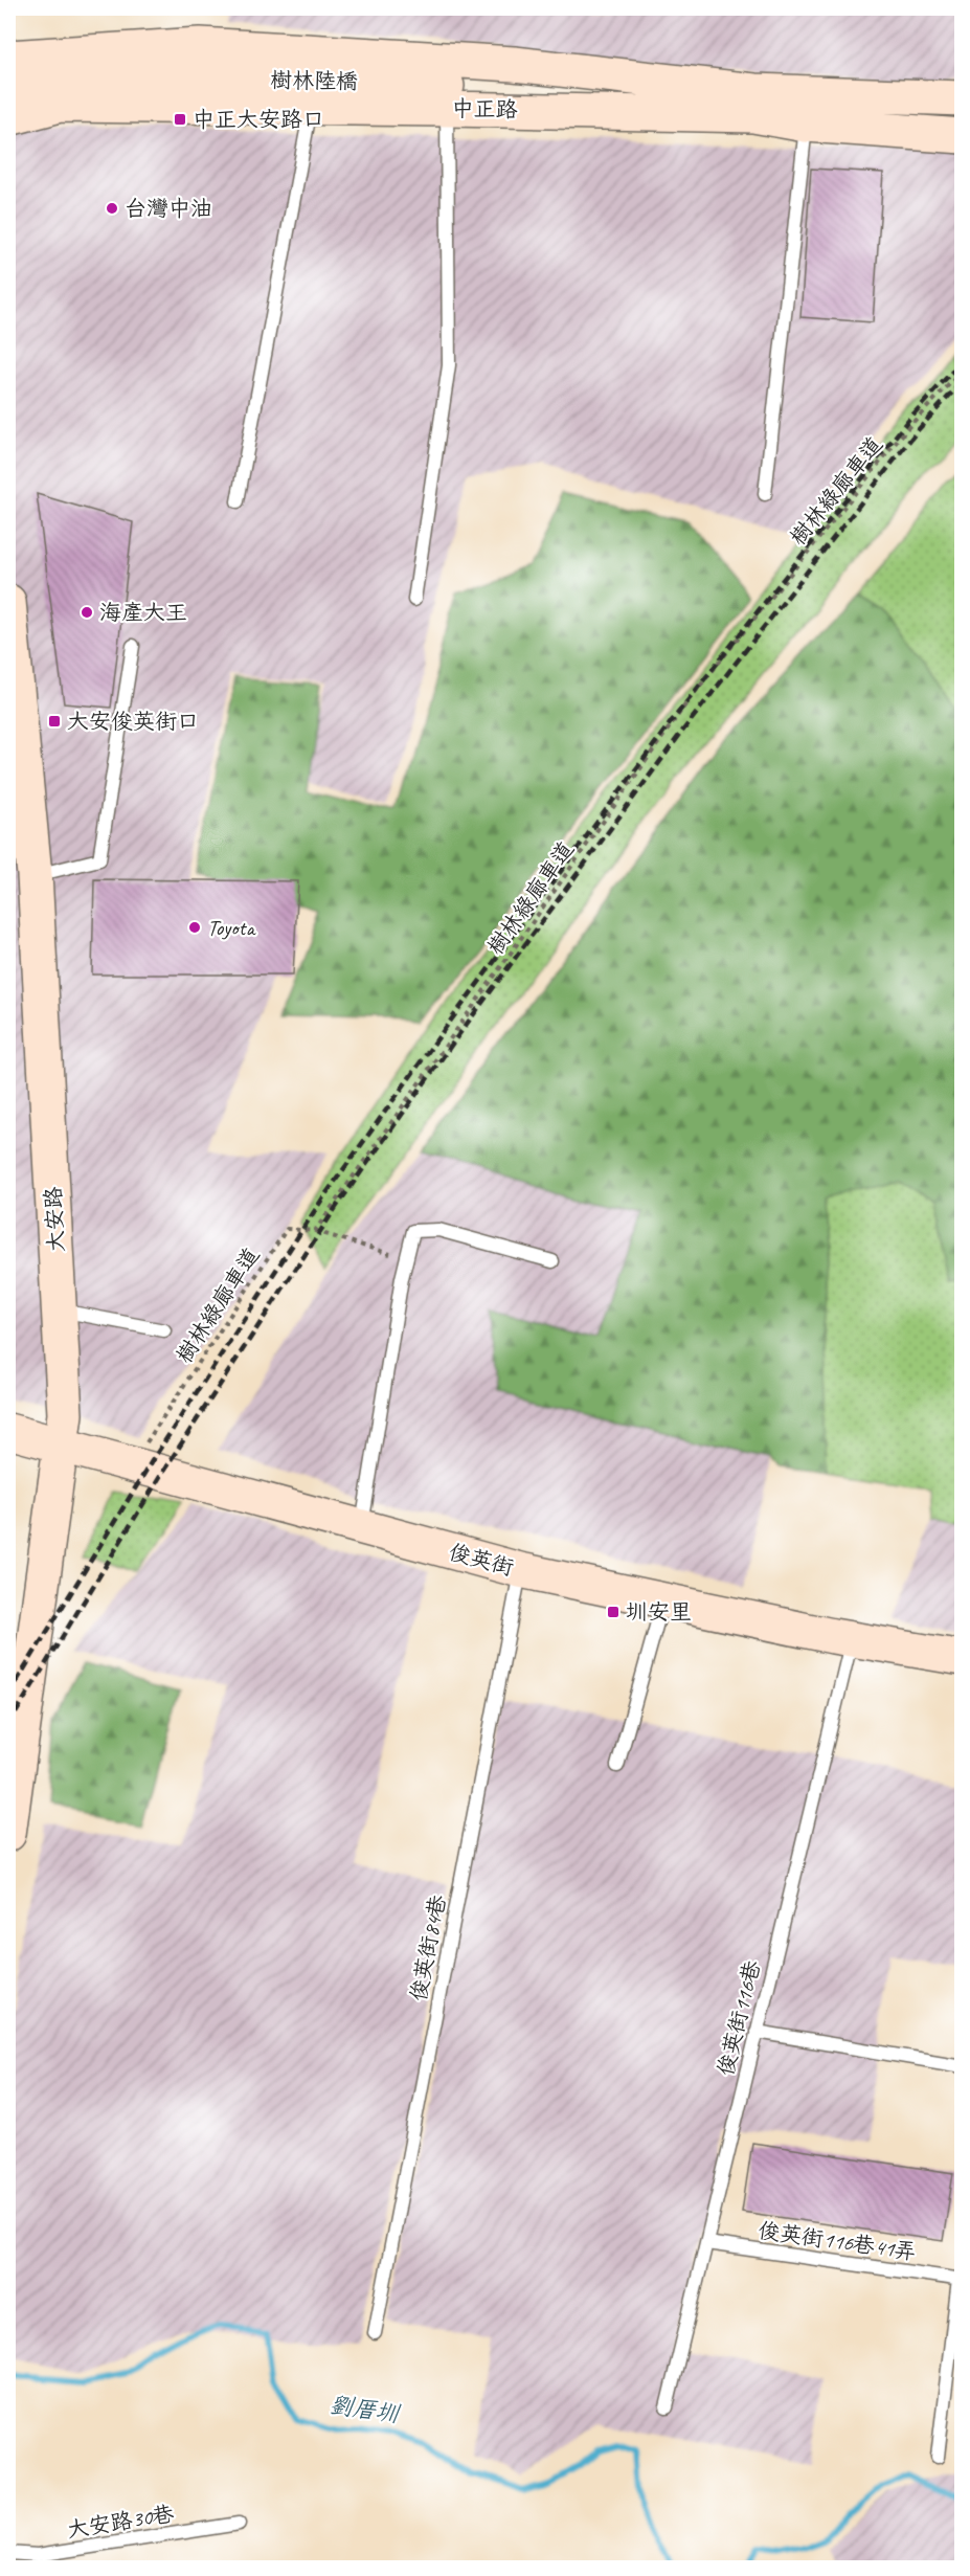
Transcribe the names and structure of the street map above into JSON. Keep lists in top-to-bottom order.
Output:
{
  "streets": {
    "main road": [
      "樹林陸橋",
      "中正路",
      "大安路",
      "俊英街"
    ],
    "lane": [
      "俊英街84巷",
      "俊英街116巷",
      "俊英街116巷41弄",
      "大安路30巷"
    ],
    "path": ["樹林綠廊車道"]
  },
  "crossings": [
    ["樹林陸橋", "中正路"],
    ["大安路", "俊英街"],
    ["俊英街", "俊英街84巷"],
    ["俊英街", "俊英街116巷"],
    ["俊英街116巷", "俊英街116巷41弄"]
  ],
  "water": ["劉厝圳"],
  "places": {
    "transit": ["中正大安路口", "大安俊英街口", "圳安里"],
    "other": ["台灣中油", "海產大王", "Toyota"]
  }
}
